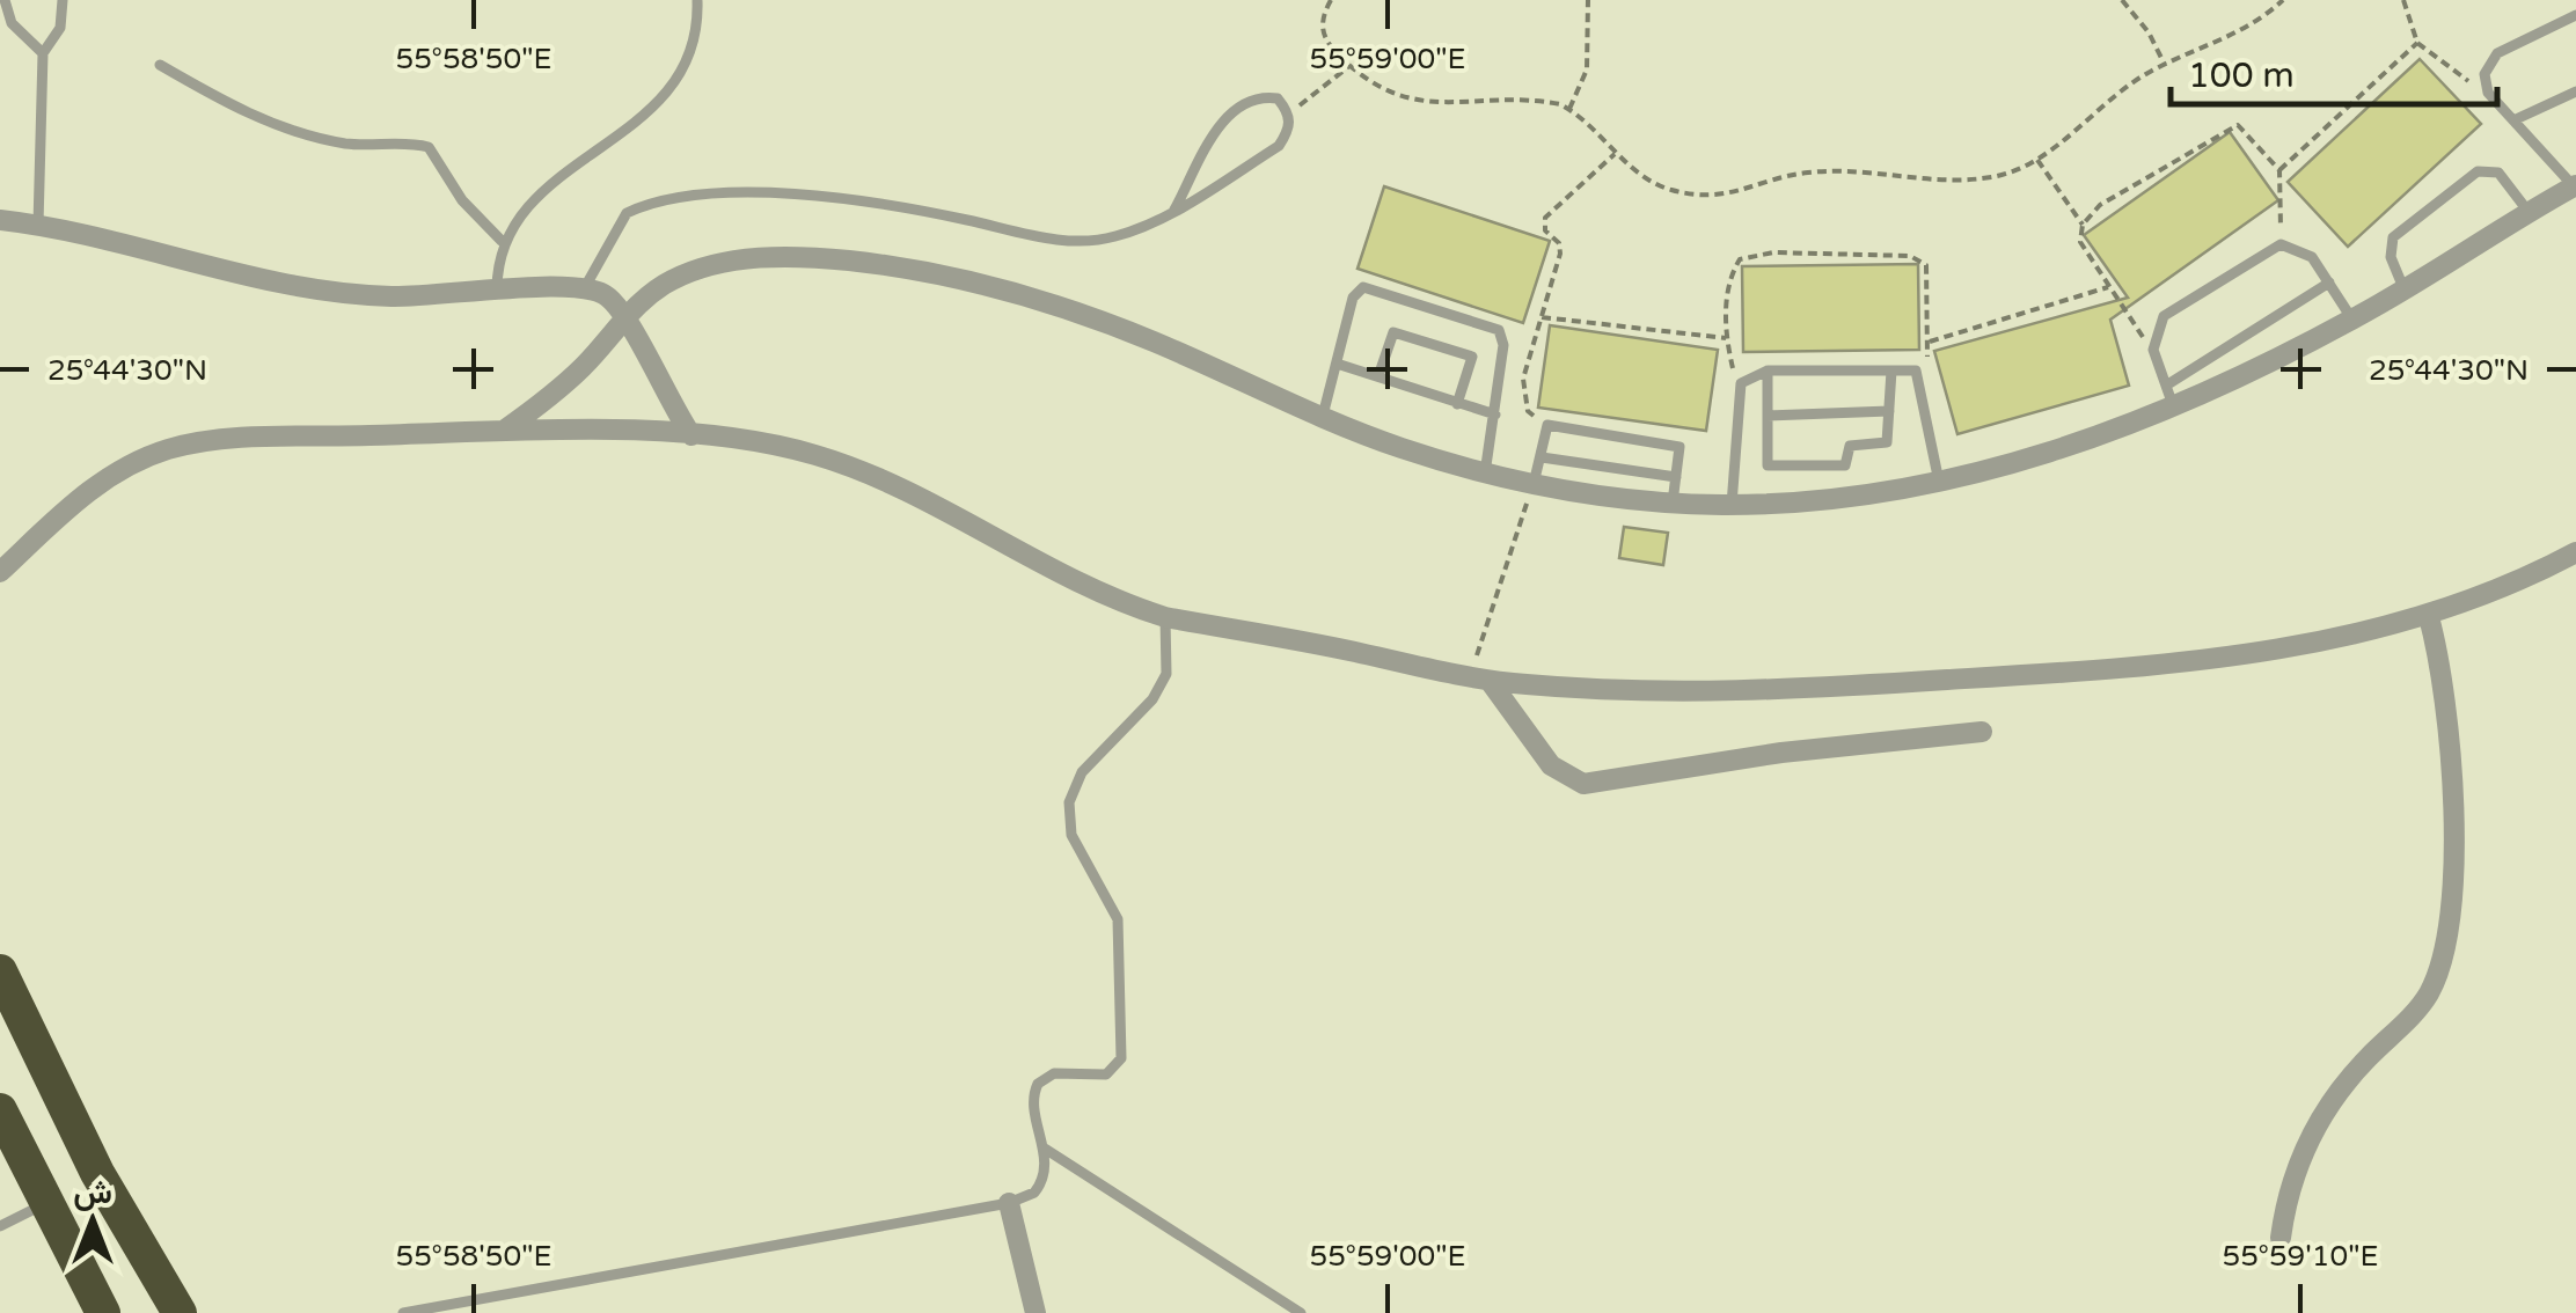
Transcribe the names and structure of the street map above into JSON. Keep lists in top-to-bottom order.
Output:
{
  "scale_bar": "100 m",
  "north": "top",
  "coordinates": [
    "55°58'50\"E",
    "55°59'00\"E",
    "25°44'30\"N",
    "55°59'10\"E"
  ]
}
